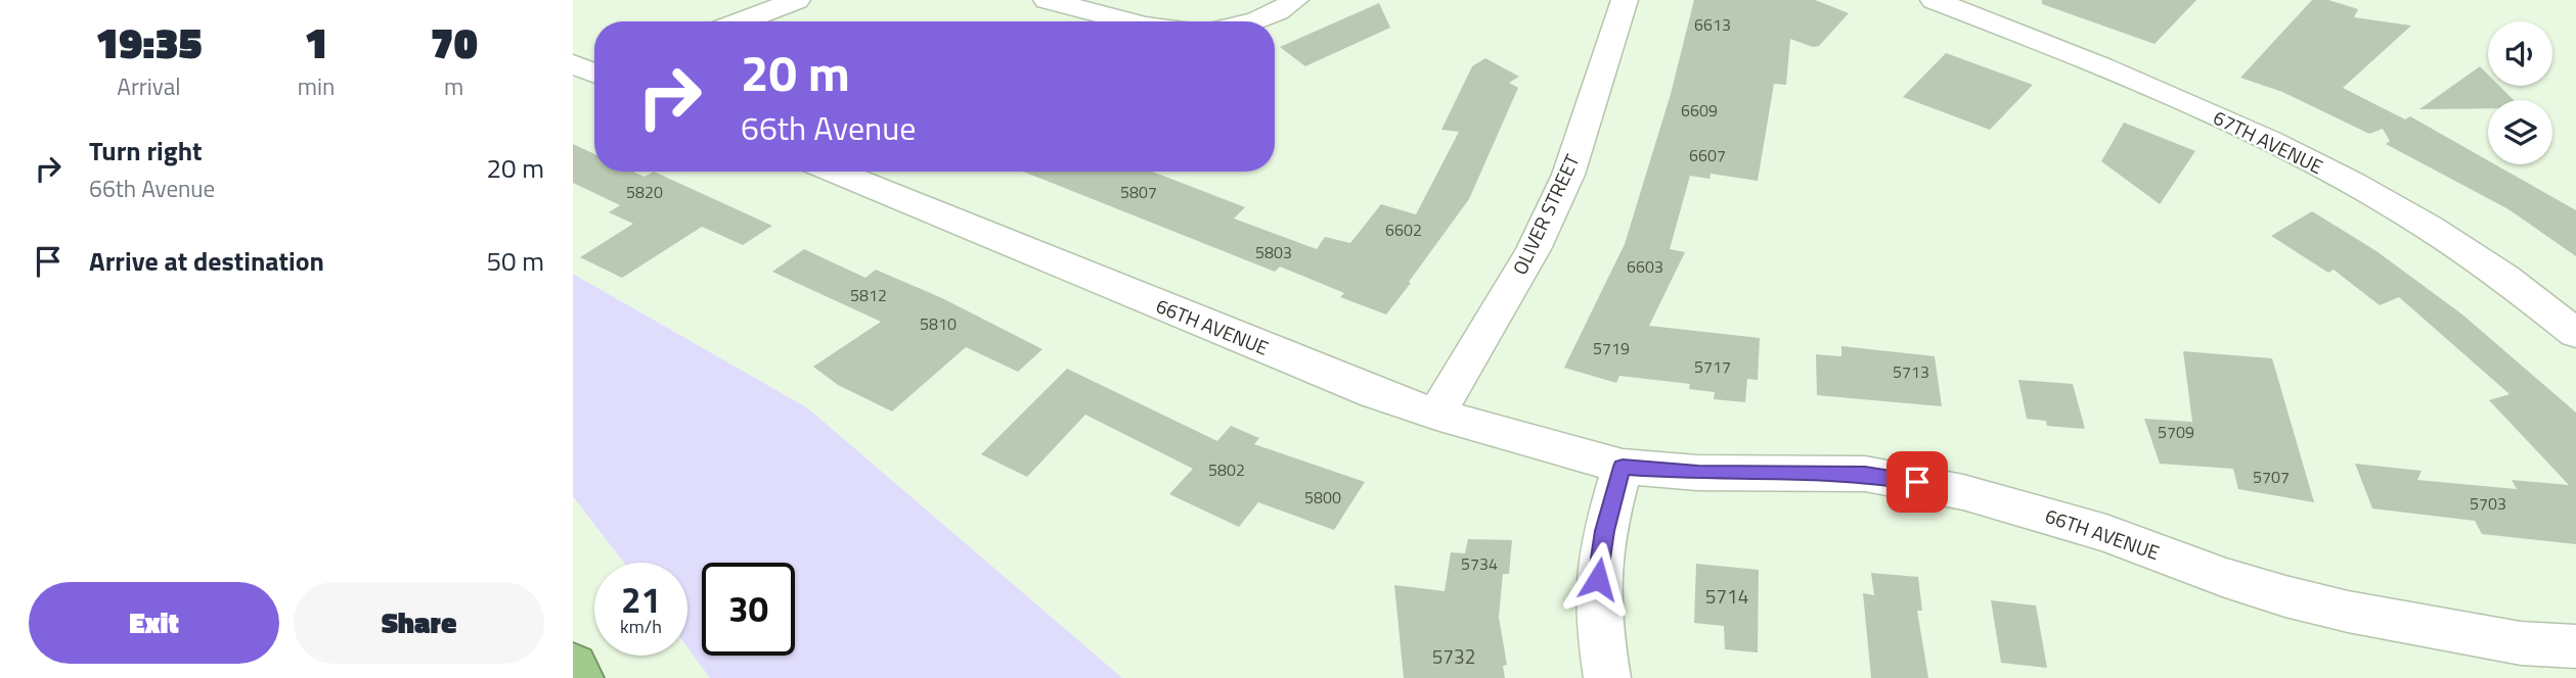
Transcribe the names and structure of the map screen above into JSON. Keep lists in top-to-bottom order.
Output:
{
  "streets": {
    "street": ["67TH AVENUE", "OLIVER STREET", "66TH AVENUE"]
  },
  "crossings": [
    ["OLIVER STREET", "66TH AVENUE"]
  ],
  "house_numbers": [
    "6613",
    "6609",
    "6607",
    "5820",
    "5807",
    "6602",
    "5803",
    "6603",
    "5812",
    "5810",
    "5719",
    "5717",
    "5713",
    "5709",
    "5802",
    "5707",
    "5800",
    "5703",
    "5734",
    "5714",
    "5732"
  ],
  "page": {
    "eta": [
      "19:35",
      "Arrival",
      "1",
      "min",
      "70",
      "m"
    ],
    "turn": ["20 m", "66th Avenue"],
    "list": [
      {
        "name": "Turn right",
        "note": "66th Avenue",
        "value": "20 m"
      },
      {
        "name": "Arrive at destination",
        "value": "50 m"
      }
    ],
    "speed": "21 km/h",
    "limit": "30",
    "buttons": ["Exit", "Share"]
  }
}
